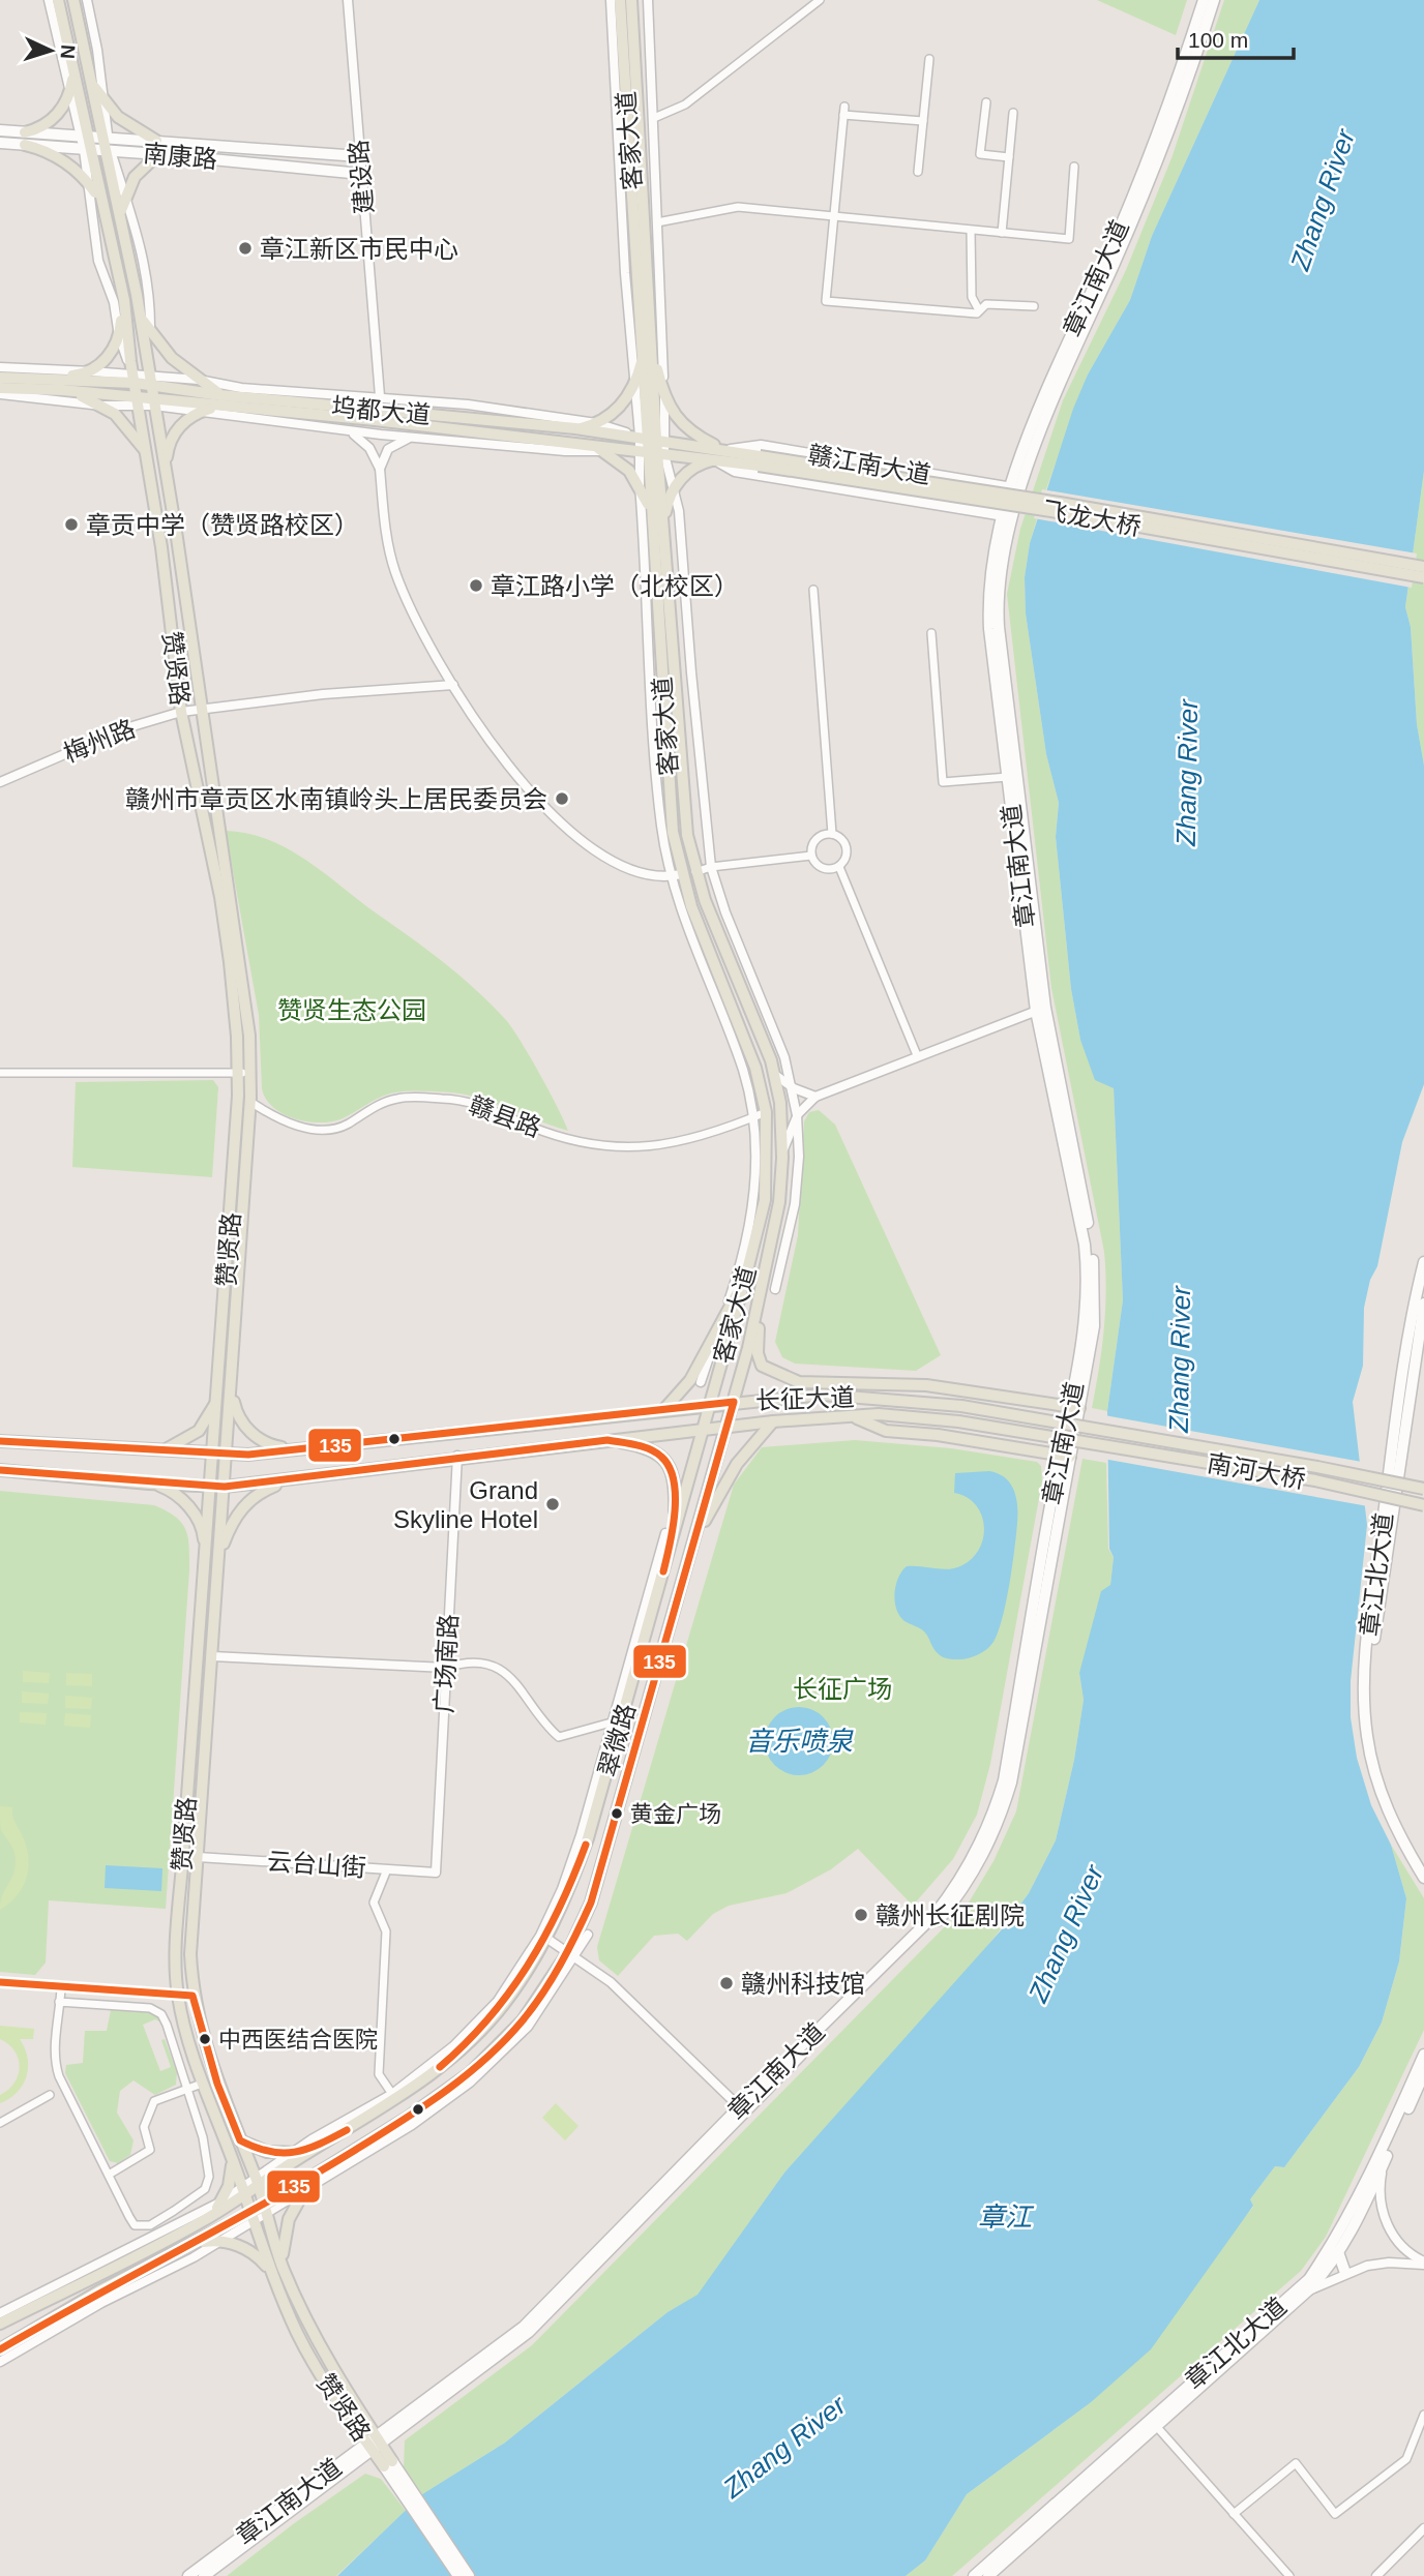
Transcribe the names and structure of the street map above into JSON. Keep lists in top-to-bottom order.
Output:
{
  "streets": {
    "main road": [
      "客家大道",
      "南康路",
      "章江南大道",
      "坞都大道",
      "赣江南大道",
      "飞龙大桥",
      "赞贤路",
      "长征大道",
      "南河大桥",
      "章江北大道",
      "翠微路"
    ],
    "street": [
      "建设路",
      "梅州路",
      "赣县路",
      "广场南路",
      "云台山街"
    ]
  },
  "crossings": [
    ["客家大道", "坞都大道"],
    ["客家大道", "赣县路"],
    ["客家大道", "长征大道"],
    ["客家大道", "翠微路"],
    ["南康路", "建设路"],
    ["南康路", "赞贤路"],
    ["章江南大道", "赣江南大道"],
    ["章江南大道", "赞贤路"],
    ["坞都大道", "赣江南大道"],
    ["坞都大道", "飞龙大桥"],
    ["坞都大道", "赞贤路"],
    ["赞贤路", "梅州路"],
    ["赞贤路", "赣县路"],
    ["赞贤路", "长征大道"],
    ["赞贤路", "翠微路"],
    ["赞贤路", "云台山街"],
    ["长征大道", "南河大桥"],
    ["长征大道", "广场南路"],
    ["长征大道", "翠微路"],
    ["广场南路", "云台山街"]
  ],
  "water": ["Zhang River", "音乐喷泉", "章江"],
  "parks": ["赞贤生态公园", "长征广场"],
  "places": [
    "章江新区市民中心",
    "章贡中学（赞贤路校区）",
    "章江路小学（北校区）",
    "赣州市章贡区水南镇岭头上居民委员会",
    "Grand Skyline Hotel",
    "黄金广场",
    "赣州长征剧院",
    "赣州科技馆",
    "中西医结合医院"
  ],
  "lines": ["transit line 135"],
  "scale_bar": "100 m",
  "north": "right"
}
